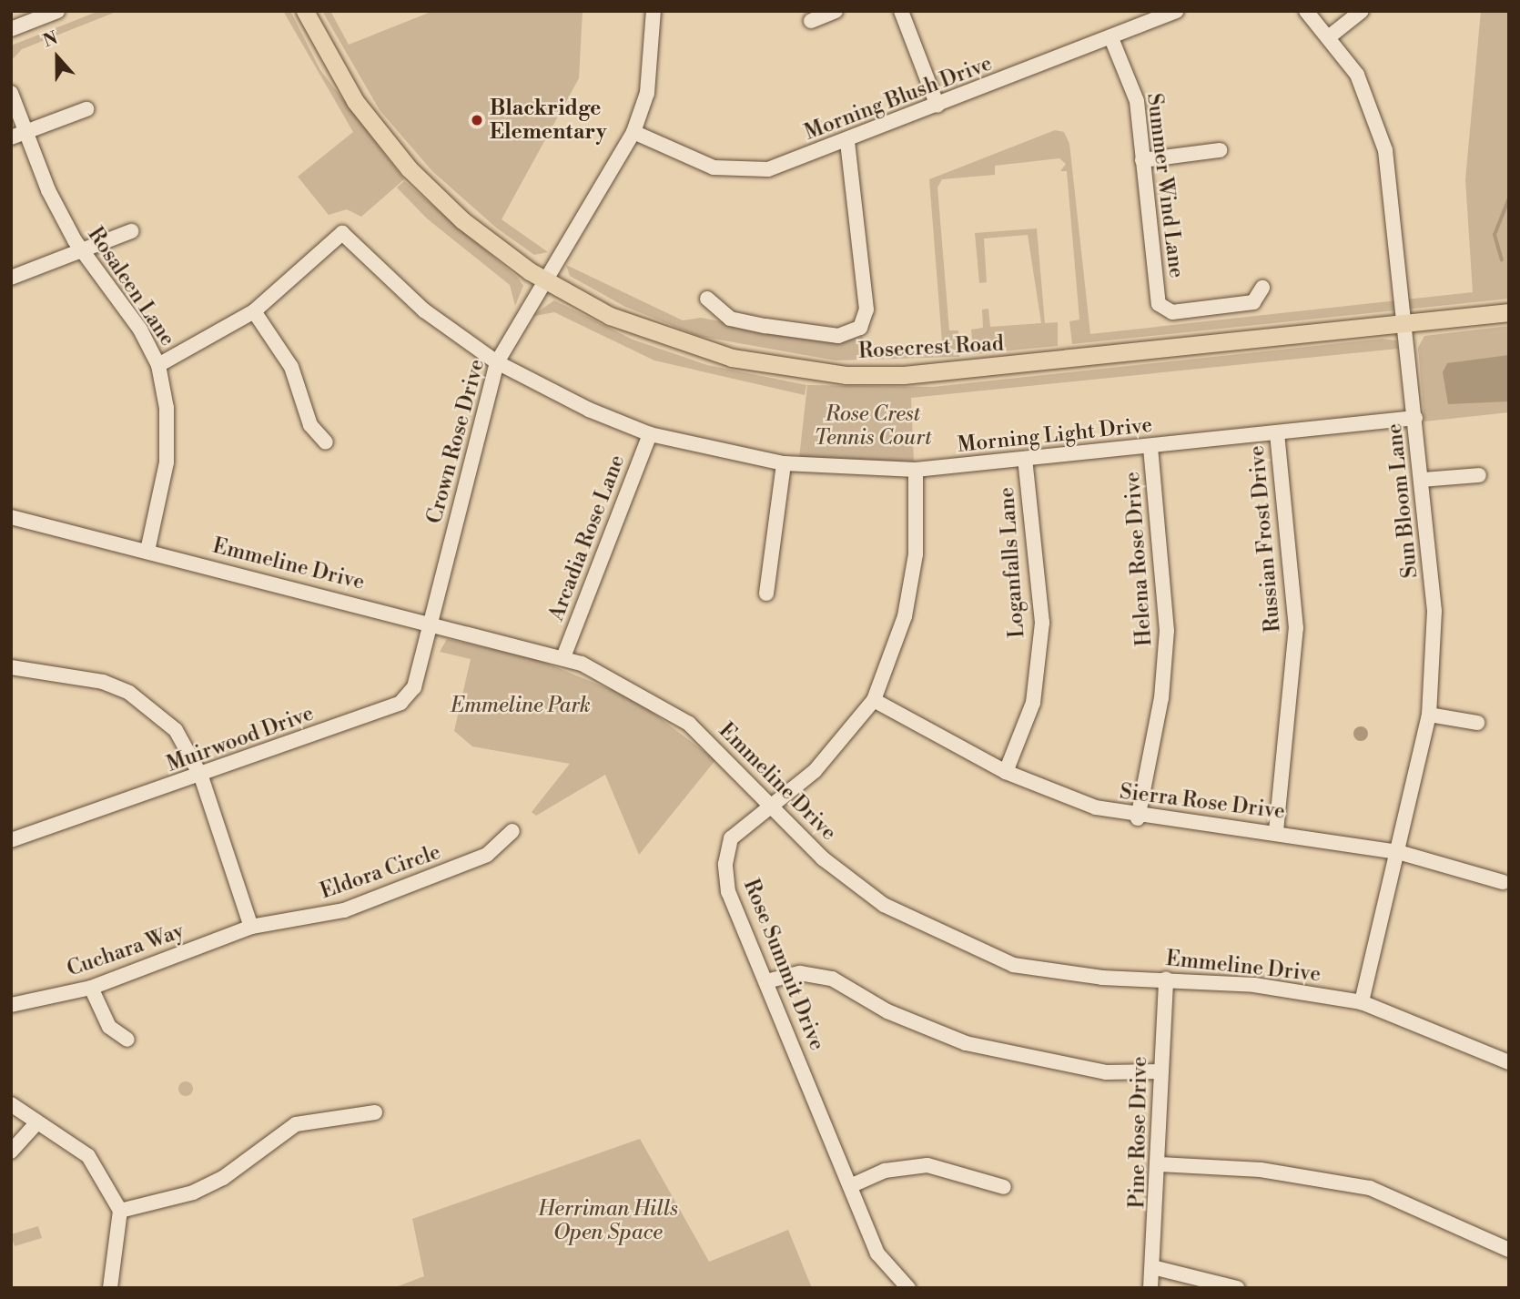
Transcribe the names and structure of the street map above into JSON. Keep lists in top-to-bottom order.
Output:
{
  "streets": {
    "main road": ["Rosecrest Road"],
    "street": [
      "Morning Blush Drive",
      "Summer Wind Lane",
      "Rosaleen Lane",
      "Morning Light Drive",
      "Crown Rose Drive",
      "Sun Bloom Lane",
      "Arcadia Rose Lane",
      "Russian Frost Drive",
      "Helena Rose Drive",
      "Loganfalls Lane",
      "Emmeline Drive",
      "Muirwood Drive",
      "Sierra Rose Drive",
      "Eldora Circle",
      "Cuchara Way",
      "Rose Summit Drive",
      "Pine Rose Drive"
    ]
  },
  "crossings": [
    ["Morning Blush Drive", "Summer Wind Lane"],
    ["Morning Blush Drive", "Crown Rose Drive"],
    ["Rosaleen Lane", "Morning Light Drive"],
    ["Rosaleen Lane", "Emmeline Drive"],
    ["Rosecrest Road", "Crown Rose Drive"],
    ["Rosecrest Road", "Sun Bloom Lane"],
    ["Morning Light Drive", "Crown Rose Drive"],
    ["Morning Light Drive", "Sun Bloom Lane"],
    ["Morning Light Drive", "Arcadia Rose Lane"],
    ["Morning Light Drive", "Russian Frost Drive"],
    ["Morning Light Drive", "Helena Rose Drive"],
    ["Morning Light Drive", "Loganfalls Lane"],
    ["Morning Light Drive", "Rose Summit Drive"],
    ["Crown Rose Drive", "Emmeline Drive"],
    ["Crown Rose Drive", "Muirwood Drive"],
    ["Sun Bloom Lane", "Emmeline Drive"],
    ["Sun Bloom Lane", "Sierra Rose Drive"],
    ["Arcadia Rose Lane", "Emmeline Drive"],
    ["Russian Frost Drive", "Sierra Rose Drive"],
    ["Helena Rose Drive", "Sierra Rose Drive"],
    ["Loganfalls Lane", "Sierra Rose Drive"],
    ["Emmeline Drive", "Muirwood Drive"],
    ["Emmeline Drive", "Rose Summit Drive"],
    ["Emmeline Drive", "Pine Rose Drive"],
    ["Sierra Rose Drive", "Rose Summit Drive"],
    ["Eldora Circle", "Cuchara Way"]
  ],
  "parks": ["Rose Crest Tennis Court", "Emmeline Park", "Herriman Hills Open Space"],
  "places": ["Blackridge Elementary"],
  "north": "top"
}
